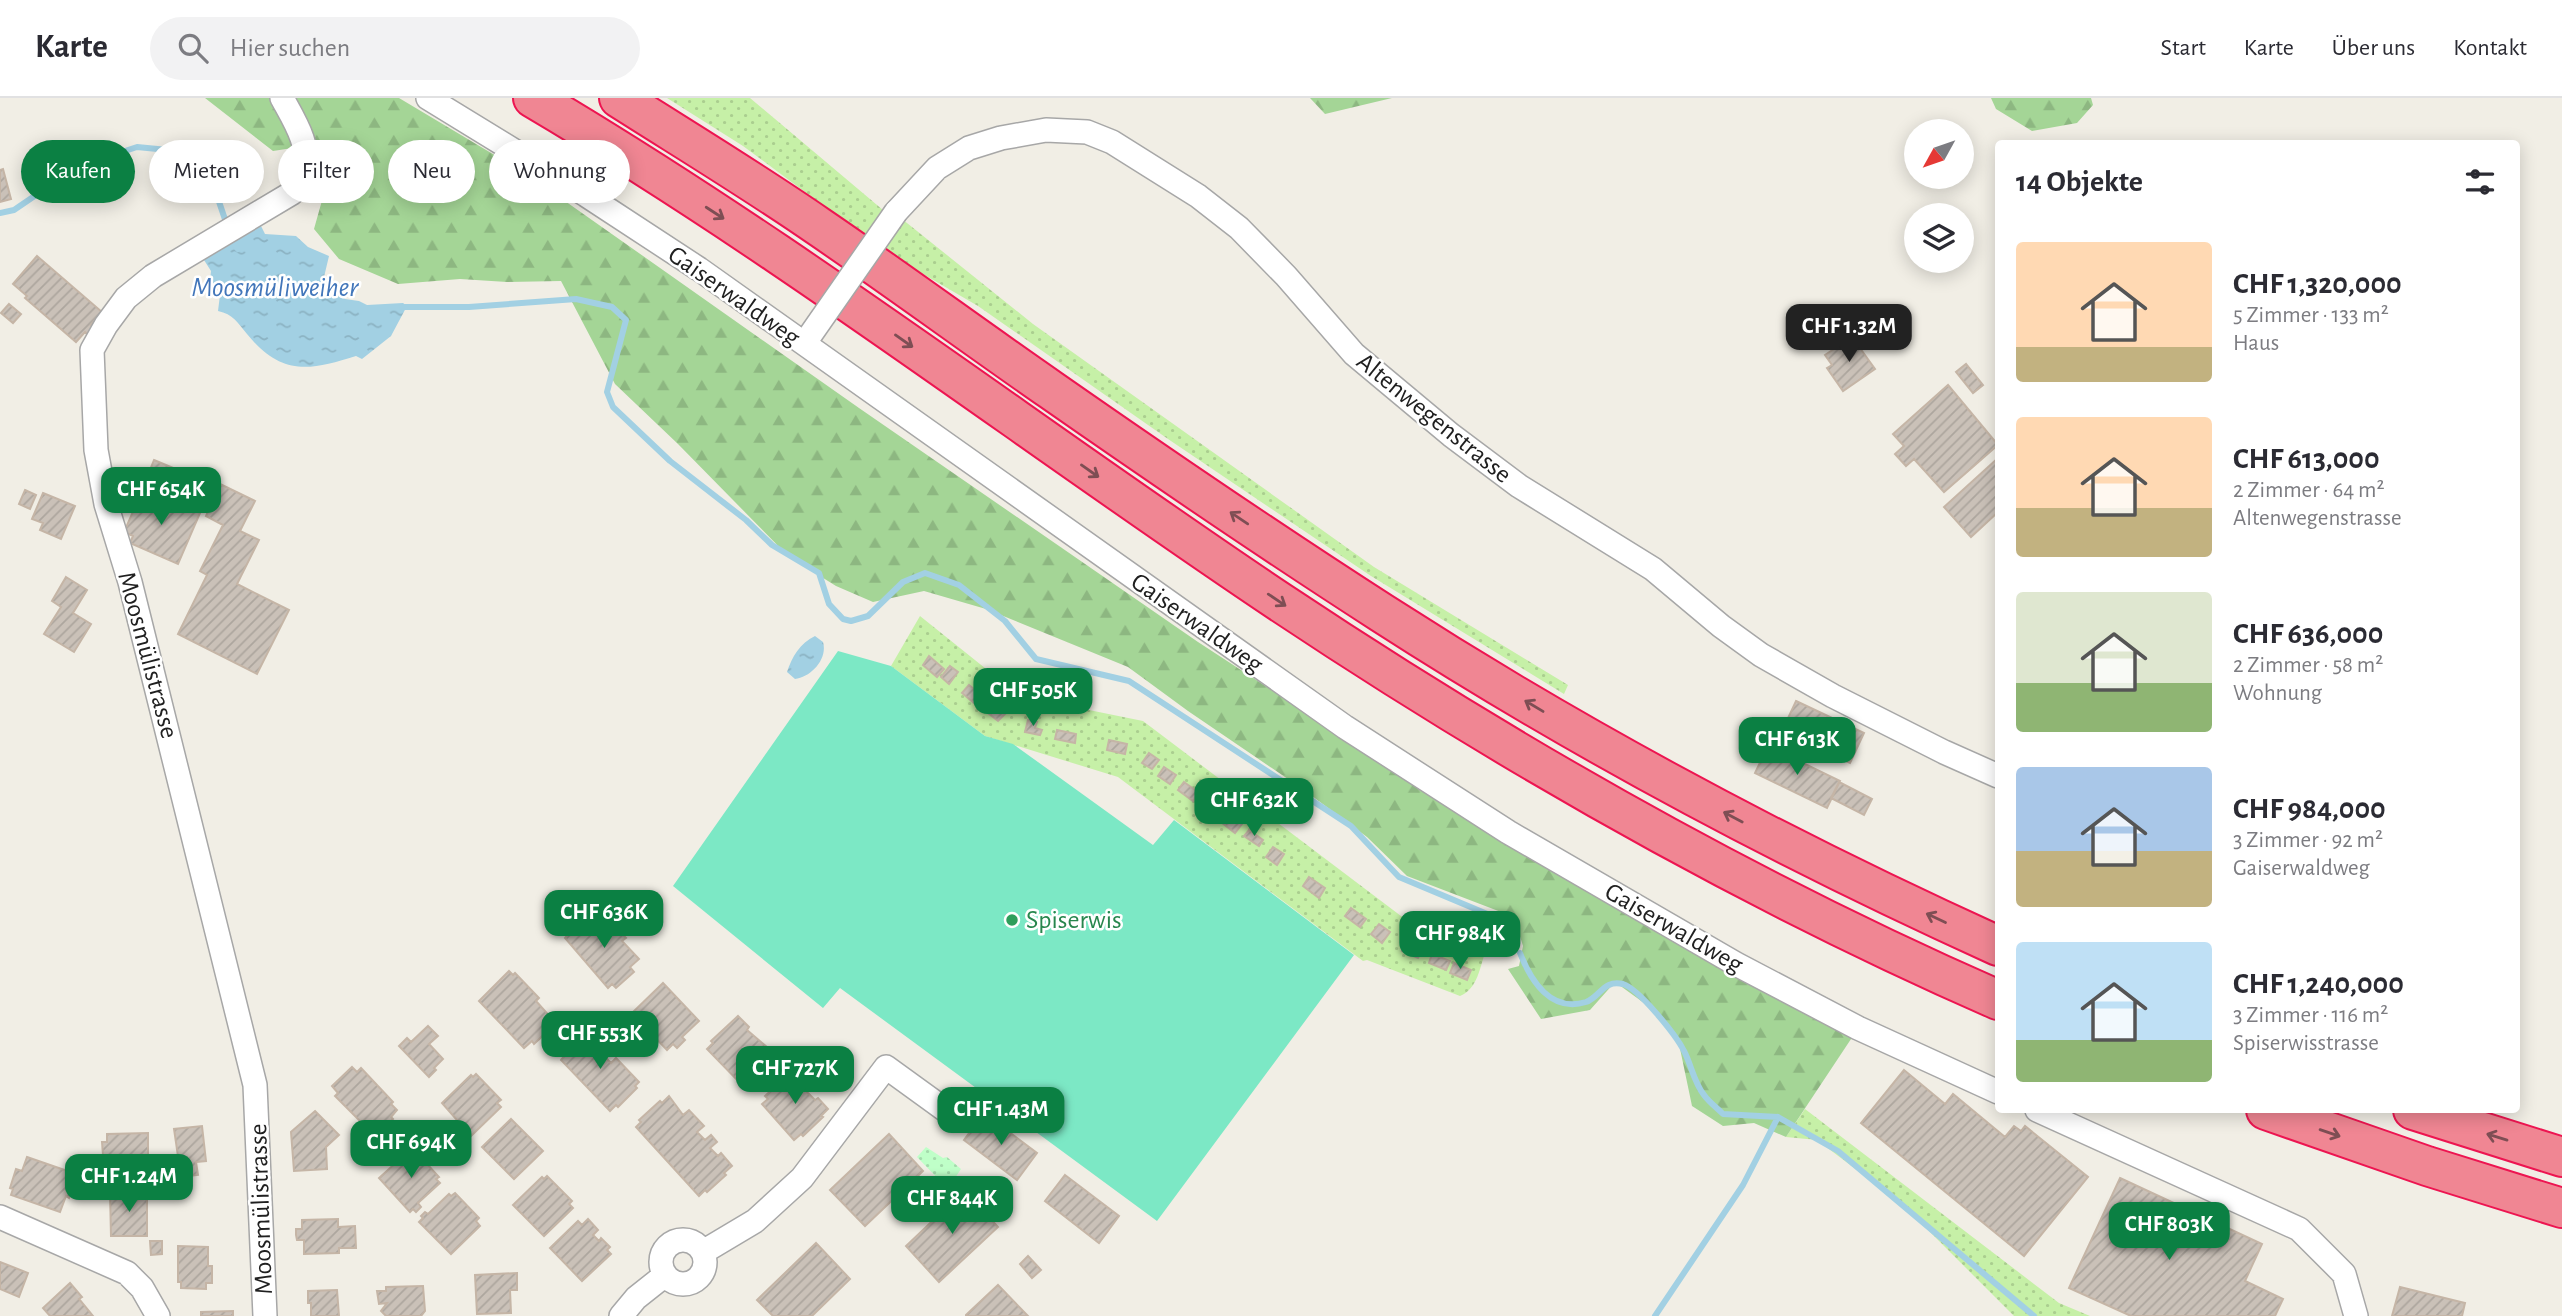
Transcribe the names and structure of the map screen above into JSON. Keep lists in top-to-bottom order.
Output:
{
  "streets": {
    "street": ["Gaiserwaldweg", "Altenwegenstrasse", "Moosmülistrasse"]
  },
  "crossings": [
    ["Gaiserwaldweg", "Altenwegenstrasse"]
  ],
  "water": ["Moosmüliweiher"],
  "places": ["Spiserwis"],
  "north": "bottom left",
  "page": {
    "header": "Karte",
    "search": "Hier suchen",
    "nav": [
      "Start",
      "Karte",
      "Über uns",
      "Kontakt"
    ],
    "chip": [
      "Kaufen",
      "Mieten",
      "Filter",
      "Neu",
      "Wohnung"
    ],
    "heading": "14 Objekte",
    "list": [
      {
        "name": "CHF 1,320,000",
        "note": "5 Zimmer · 133 m² · Haus"
      },
      {
        "name": "CHF 613,000",
        "note": "2 Zimmer · 64 m² · Altenwegenstrasse"
      },
      {
        "name": "CHF 636,000",
        "note": "2 Zimmer · 58 m² · Wohnung"
      },
      {
        "name": "CHF 984,000",
        "note": "3 Zimmer · 92 m² · Gaiserwaldweg"
      },
      {
        "name": "CHF 1,240,000",
        "note": "3 Zimmer · 116 m² · Spiserwisstrasse"
      }
    ],
    "price": [
      "CHF 1.32M",
      "CHF 654K",
      "CHF 505K",
      "CHF 613K",
      "CHF 632K",
      "CHF 636K",
      "CHF 984K",
      "CHF 553K",
      "CHF 727K",
      "CHF 1.43M",
      "CHF 694K",
      "CHF 1.24M",
      "CHF 844K",
      "CHF 803K"
    ]
  }
}
